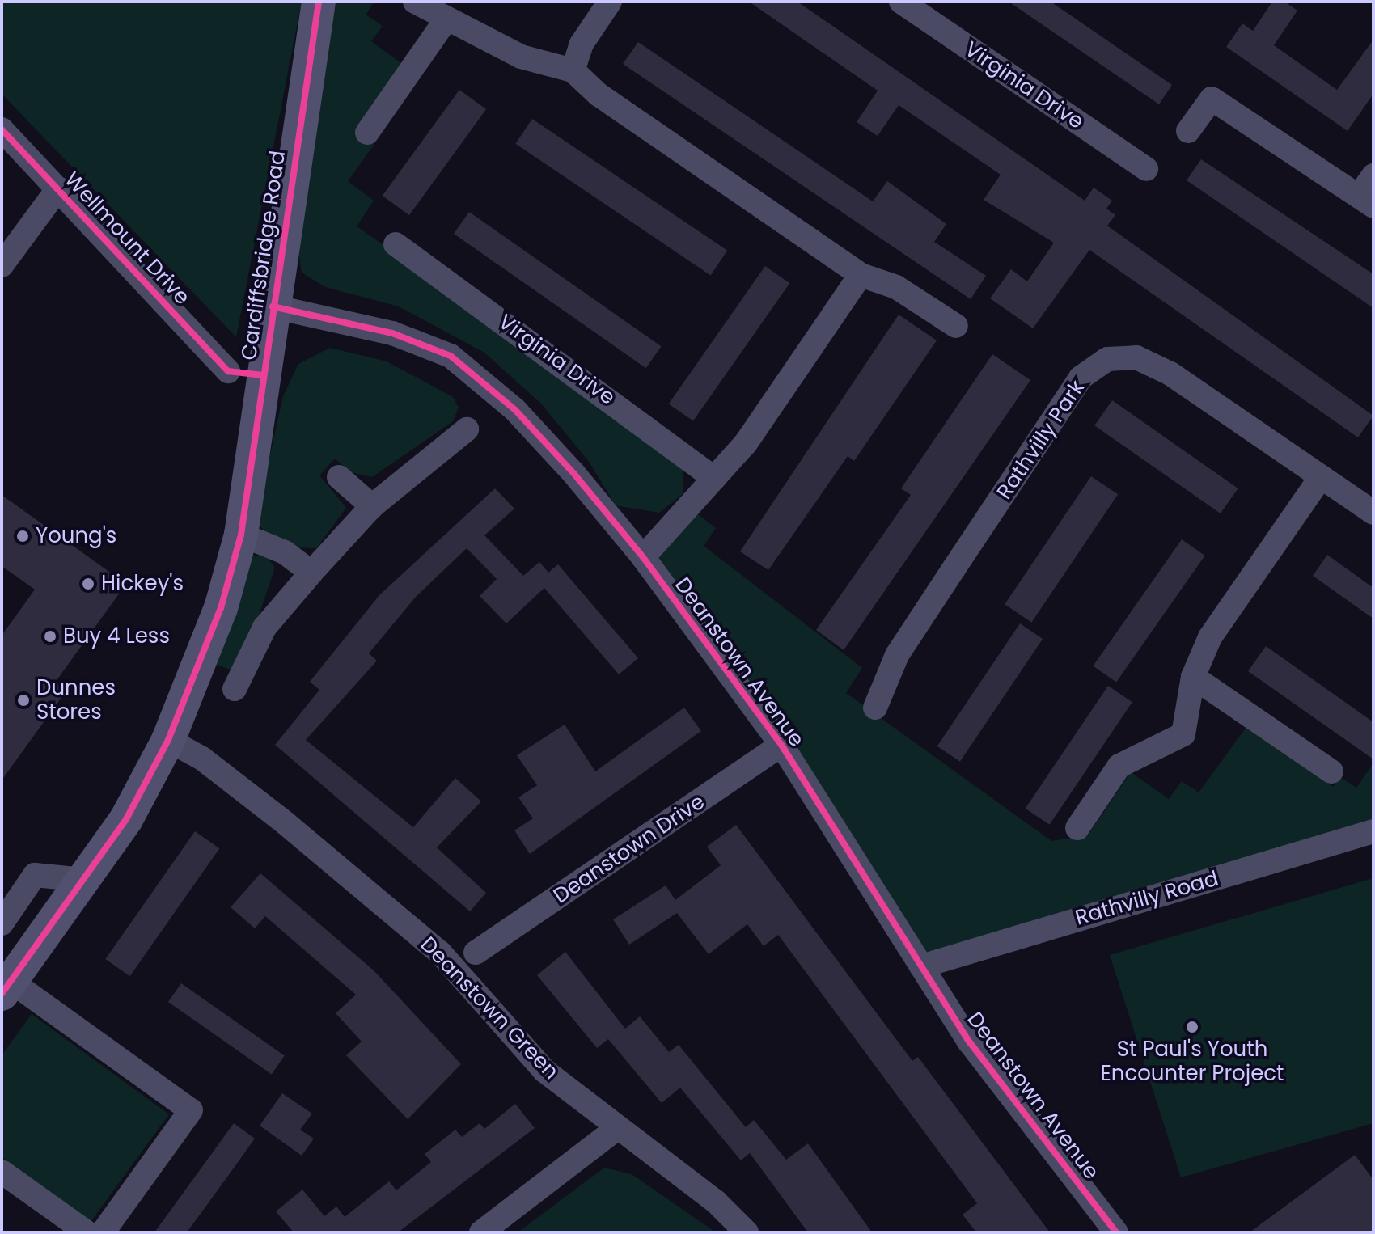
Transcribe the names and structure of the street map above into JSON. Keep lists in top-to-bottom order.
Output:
{
  "streets": {
    "main road": ["Cardiffsbridge Road"],
    "street": [
      "Virginia Drive",
      "Wellmount Drive",
      "Rathvilly Park",
      "Deanstown Avenue",
      "Deanstown Drive",
      "Rathvilly Road",
      "Deanstown Green"
    ]
  },
  "crossings": [
    ["Cardiffsbridge Road", "Deanstown Avenue"],
    ["Cardiffsbridge Road", "Deanstown Green"],
    ["Deanstown Avenue", "Deanstown Drive"],
    ["Deanstown Avenue", "Rathvilly Road"]
  ],
  "places": [
    "Young's",
    "Hickey's",
    "Buy 4 Less",
    "Dunnes Stores",
    "St Paul's Youth Encounter Project"
  ]
}
